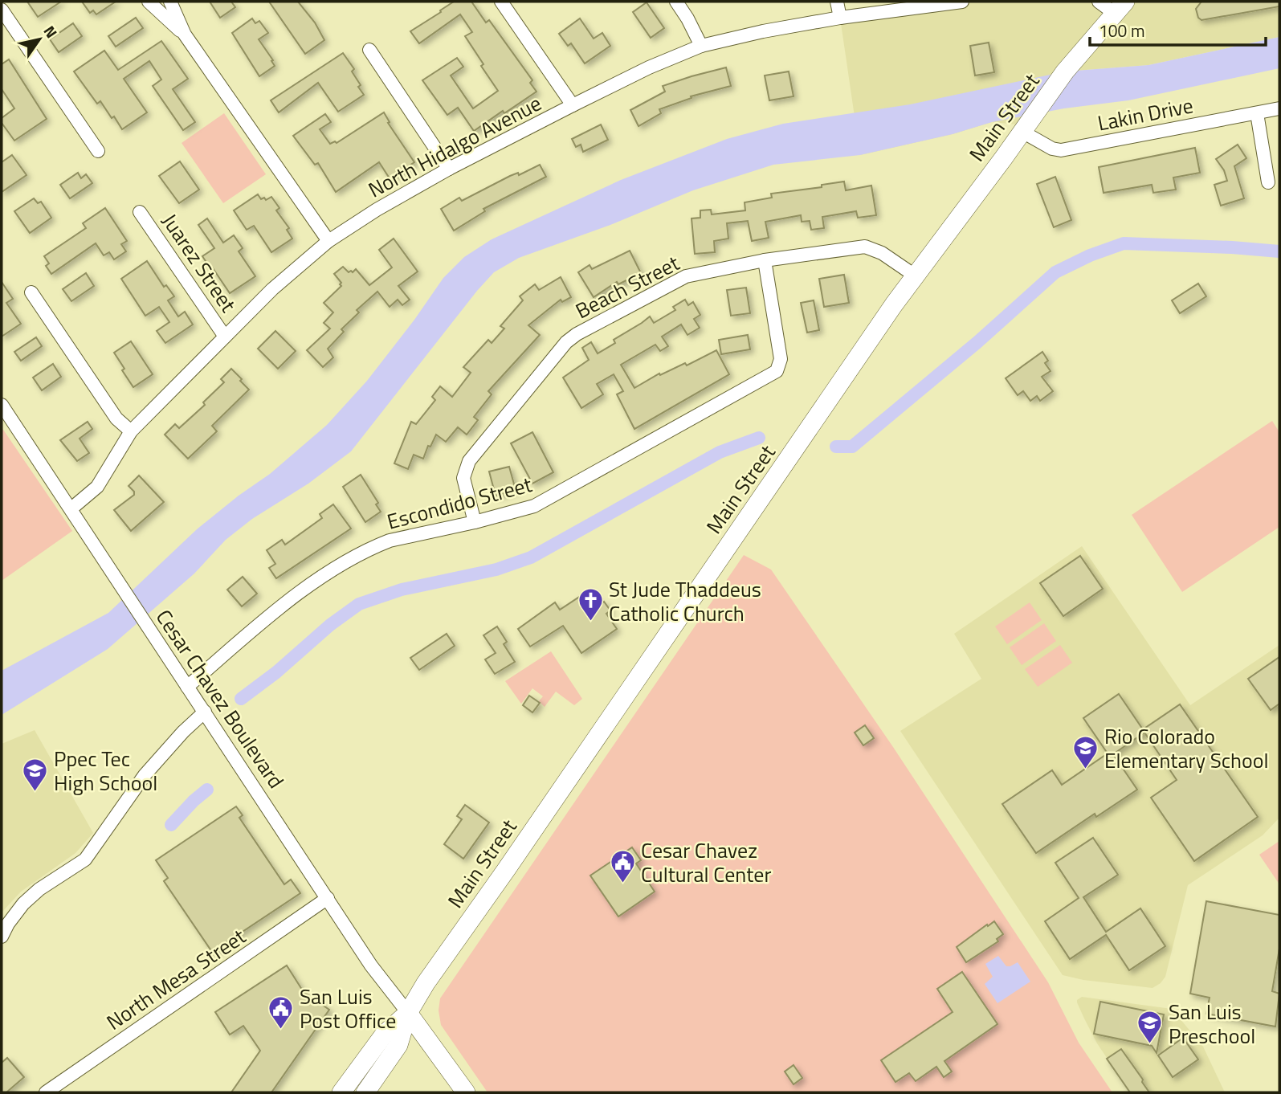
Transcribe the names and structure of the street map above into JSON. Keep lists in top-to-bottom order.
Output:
{
  "streets": {
    "highway": ["Main Street"],
    "street": [
      "Lakin Drive",
      "North Hidalgo Avenue",
      "Juarez Street",
      "Beach Street",
      "Escondido Street",
      "Cesar Chavez Boulevard",
      "North Mesa Street"
    ]
  },
  "crossings": [
    ["Lakin Drive", "Main Street"],
    ["Main Street", "Beach Street"],
    ["Main Street", "Cesar Chavez Boulevard"],
    ["North Hidalgo Avenue", "Juarez Street"],
    ["North Hidalgo Avenue", "Cesar Chavez Boulevard"],
    ["Beach Street", "Escondido Street"],
    ["Escondido Street", "Cesar Chavez Boulevard"],
    ["Cesar Chavez Boulevard", "North Mesa Street"]
  ],
  "places": {
    "church": ["St Jude Thaddeus Catholic Church"],
    "school or university": ["Rio Colorado Elementary School", "Ppec Tec High School", "San Luis Preschool"],
    "public building": ["Cesar Chavez Cultural Center", "San Luis Post Office"]
  },
  "scale_bar": "100 m",
  "north": "top right"
}
